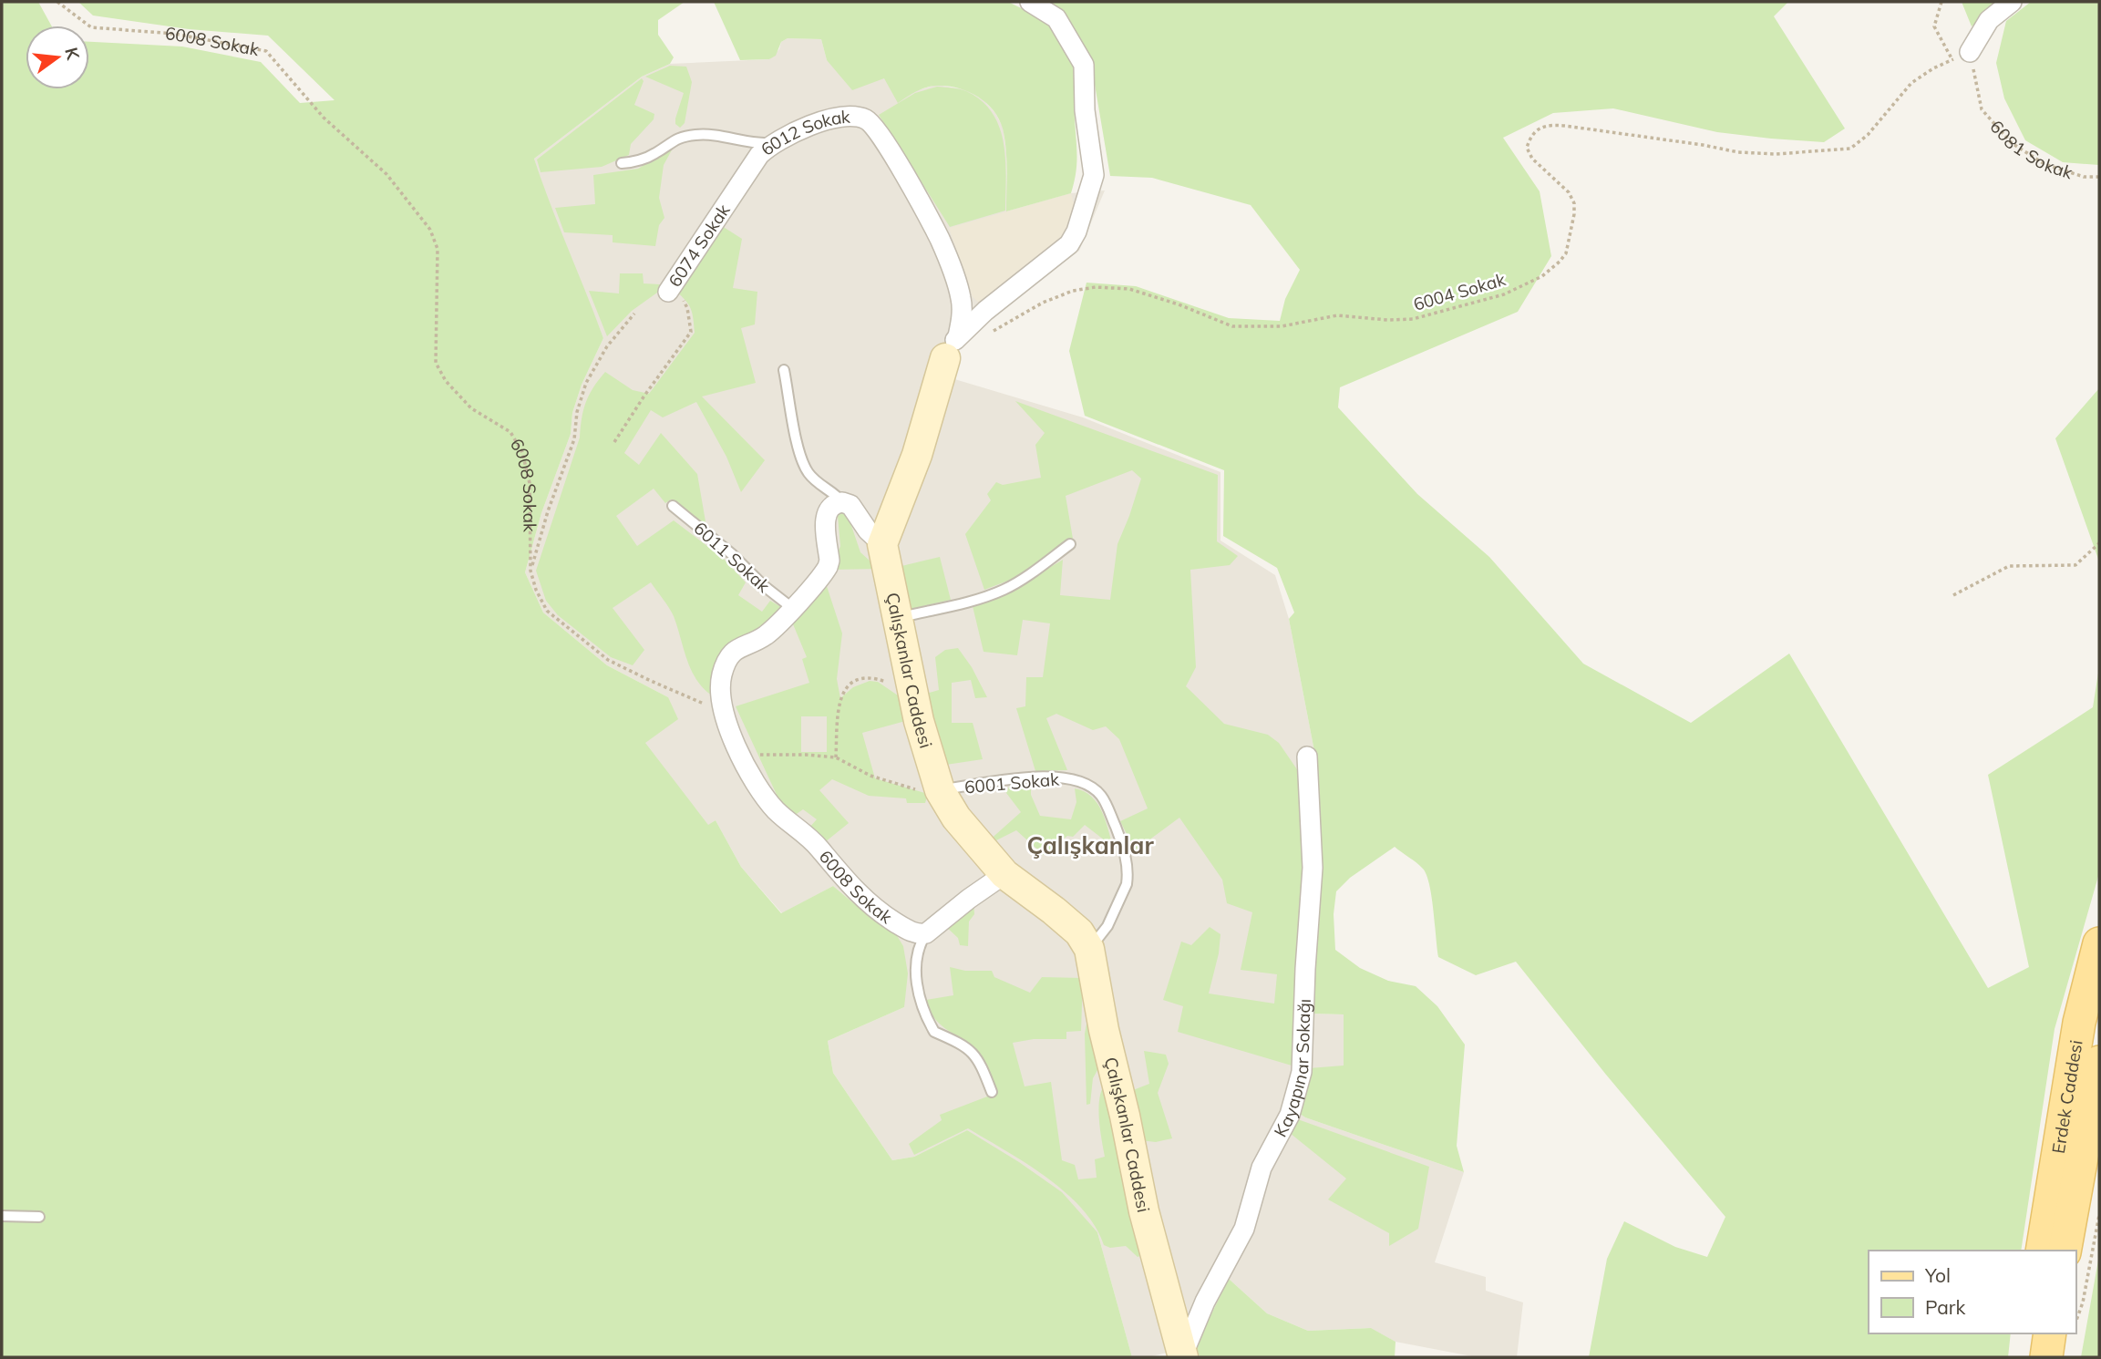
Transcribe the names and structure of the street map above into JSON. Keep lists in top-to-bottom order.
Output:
{
  "streets": {
    "main road": ["Erdek Caddesi"],
    "street": [
      "6008 Sokak",
      "6012 Sokak",
      "6074 Sokak",
      "Çalışkanlar Caddesi",
      "Kayapınar Sokağı"
    ],
    "lane": ["6011 Sokak", "6001 Sokak"],
    "path": ["6081 Sokak", "6004 Sokak"]
  },
  "crossings": [
    ["6012 Sokak", "6074 Sokak"],
    ["6081 Sokak", "6004 Sokak"],
    ["Çalışkanlar Caddesi", "6001 Sokak"],
    ["Çalışkanlar Caddesi", "Kayapınar Sokağı"]
  ],
  "districts": ["Çalışkanlar"],
  "legend": ["Yol", "Park"],
  "north": "right"
}
